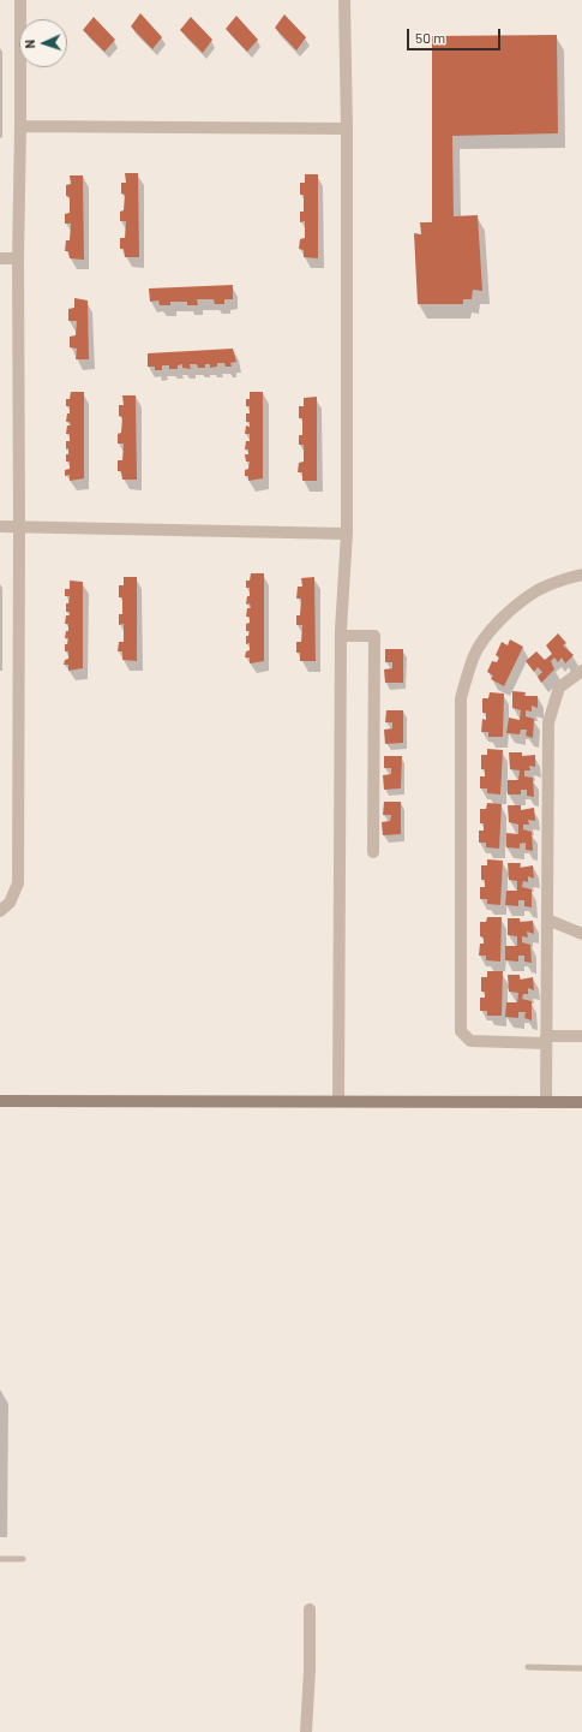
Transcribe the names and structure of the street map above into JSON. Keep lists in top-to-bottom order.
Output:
{
  "scale_bar": "50 m",
  "north": "left"
}
